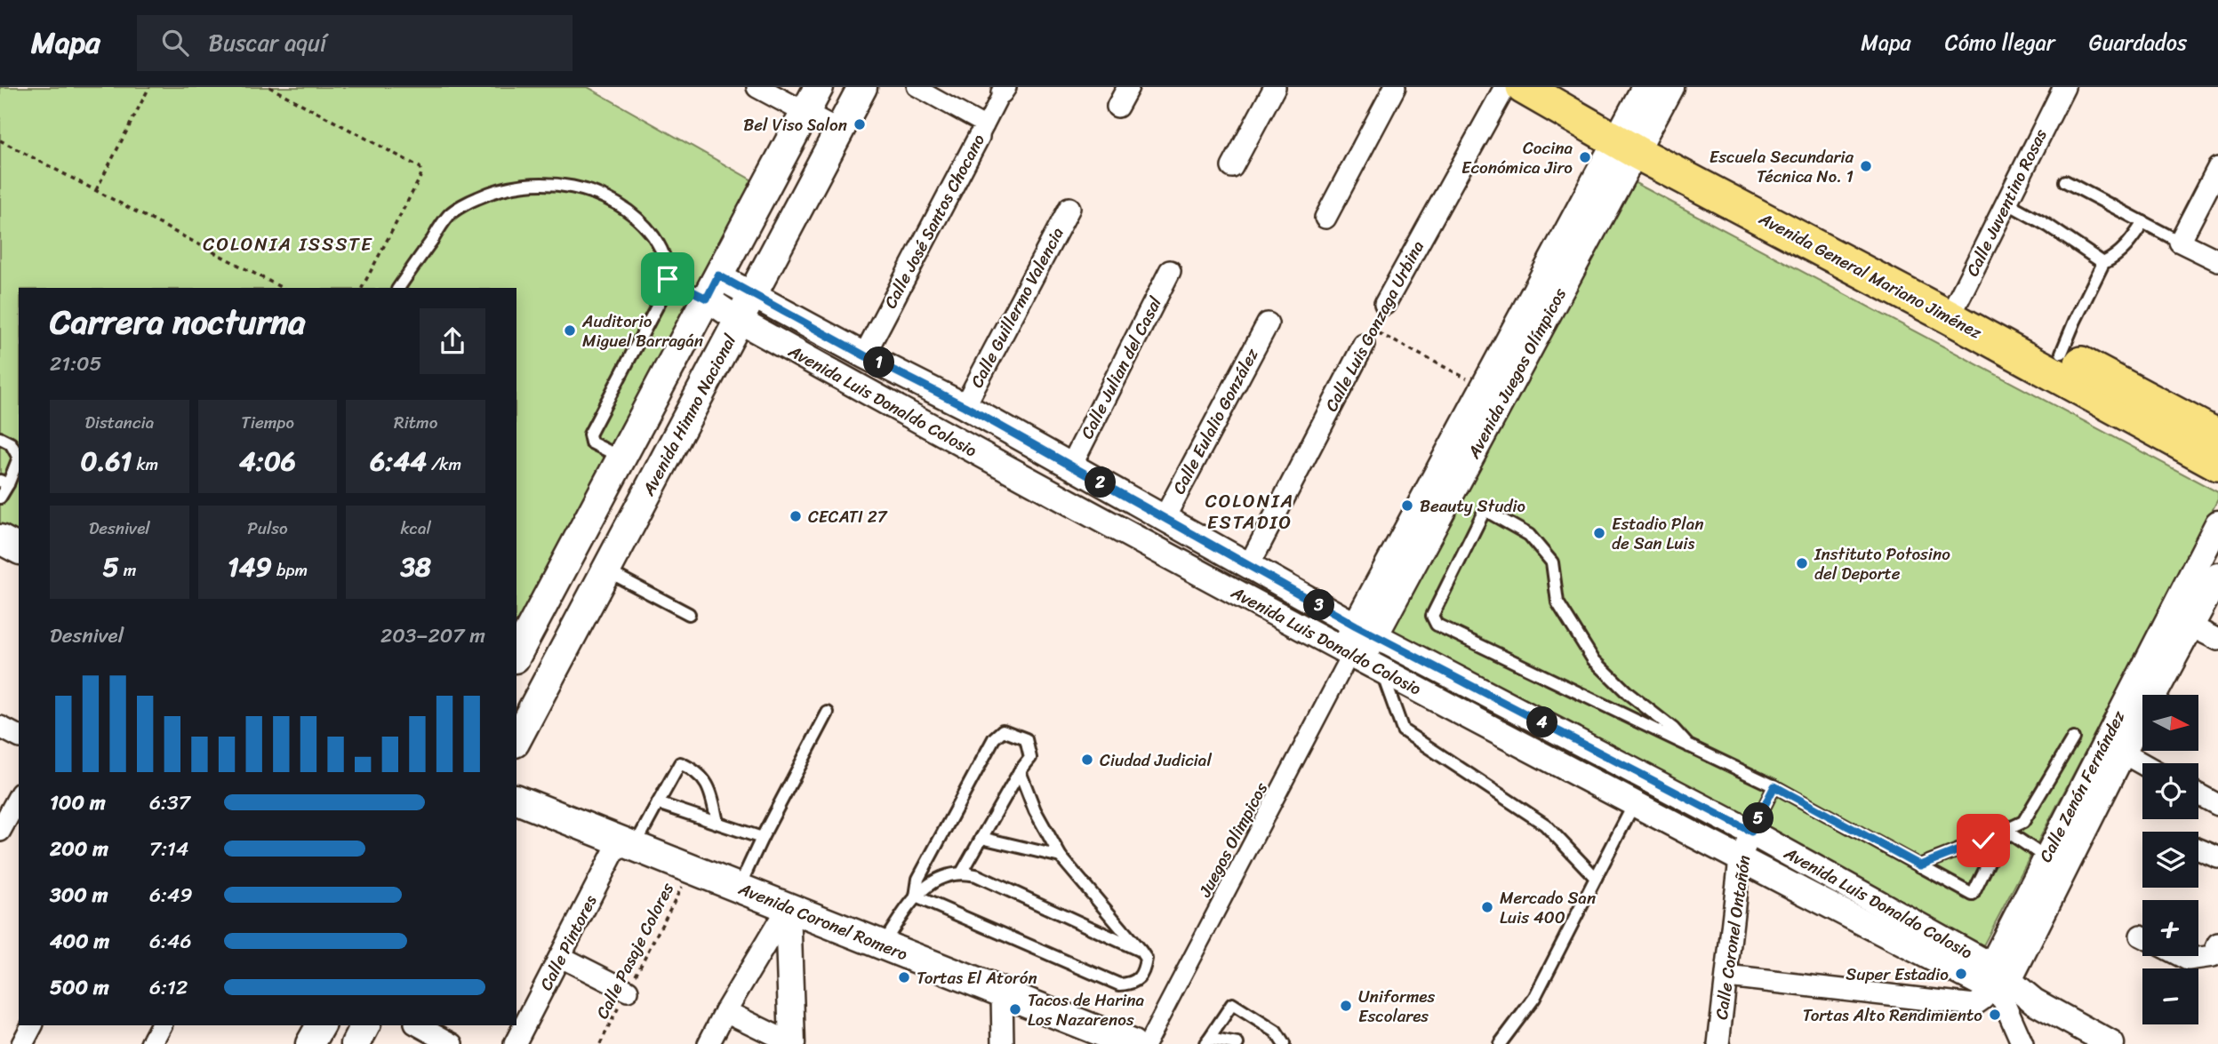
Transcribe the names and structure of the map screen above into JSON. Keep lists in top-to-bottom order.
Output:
{
  "streets": {
    "main road": ["Avenida General Mariano Jiménez", "Avenida Himno Nacional", "Avenida Coronel Romero"],
    "street": [
      "Calle Juventino Rosas",
      "Calle José Santos Chocano",
      "Calle Guillermo Valencia",
      "Calle Luis Gonzaga Urbina",
      "Calle Julian del Casal",
      "Avenida Juegos Olímpicos",
      "Avenida Luis Donaldo Colosio",
      "Calle Eulalio González",
      "Calle Zenón Fernández",
      "Juegos Olimpicos",
      "Calle Coronel Ontañón",
      "Calle Pintores"
    ],
    "path": ["Calle Pasaje Colores"]
  },
  "crossings": [
    ["Calle Juventino Rosas", "Avenida General Mariano Jiménez"],
    ["Calle José Santos Chocano", "Avenida Luis Donaldo Colosio"],
    ["Avenida General Mariano Jiménez", "Avenida Juegos Olímpicos"],
    ["Calle Guillermo Valencia", "Avenida Luis Donaldo Colosio"],
    ["Calle Luis Gonzaga Urbina", "Avenida Luis Donaldo Colosio"],
    ["Calle Julian del Casal", "Avenida Luis Donaldo Colosio"],
    ["Avenida Juegos Olímpicos", "Avenida Luis Donaldo Colosio"],
    ["Avenida Juegos Olímpicos", "Juegos Olimpicos"],
    ["Avenida Luis Donaldo Colosio", "Avenida Himno Nacional"],
    ["Avenida Luis Donaldo Colosio", "Calle Eulalio González"],
    ["Avenida Luis Donaldo Colosio", "Calle Zenón Fernández"],
    ["Avenida Luis Donaldo Colosio", "Juegos Olimpicos"],
    ["Avenida Luis Donaldo Colosio", "Calle Coronel Ontañón"],
    ["Avenida Coronel Romero", "Calle Pintores"],
    ["Avenida Coronel Romero", "Calle Pasaje Colores"]
  ],
  "districts": ["COLONIA ISSSTE", "COLONIA ESTADIO"],
  "places": [
    "Bel Viso Salon",
    "Cocina Económica Jiro",
    "Escuela Secundaria Técnica No. 1",
    "Auditorio Miguel Barragán",
    "Beauty Studio",
    "CECATI 27",
    "Estadio Plan de San Luis",
    "Instituto Potosino del Deporte",
    "Ciudad Judicial",
    "Mercado San Luis 400",
    "Super Estadio",
    "Tortas El Atorón",
    "Uniformes Escolares",
    "Tacos de Harina Los Nazarenos",
    "Tortas Alto Rendimiento"
  ],
  "north": "right",
  "page": {
    "header": "Mapa",
    "search": "Buscar aquí",
    "nav": ["Mapa", "Cómo llegar", "Guardados"],
    "heading": ["Carrera nocturna", "21:05"],
    "pins": [
      "1",
      "2",
      "3",
      "4",
      "5"
    ],
    "stats": [
      ["Distancia", "0.61 km"],
      ["Tiempo", "4:06"],
      ["Ritmo", "6:44 /km"],
      ["Desnivel", "5 m"],
      ["Pulso", "149 bpm"],
      ["kcal", "38"]
    ],
    "chart": ["Desnivel", "203–207 m"],
    "map_buttons": ["+", "−"],
    "list": [
      {
        "name": "100 m",
        "note": "6:37"
      },
      {
        "name": "200 m",
        "note": "7:14"
      },
      {
        "name": "300 m",
        "note": "6:49"
      },
      {
        "name": "400 m",
        "note": "6:46"
      },
      {
        "name": "500 m",
        "note": "6:12"
      }
    ]
  }
}
